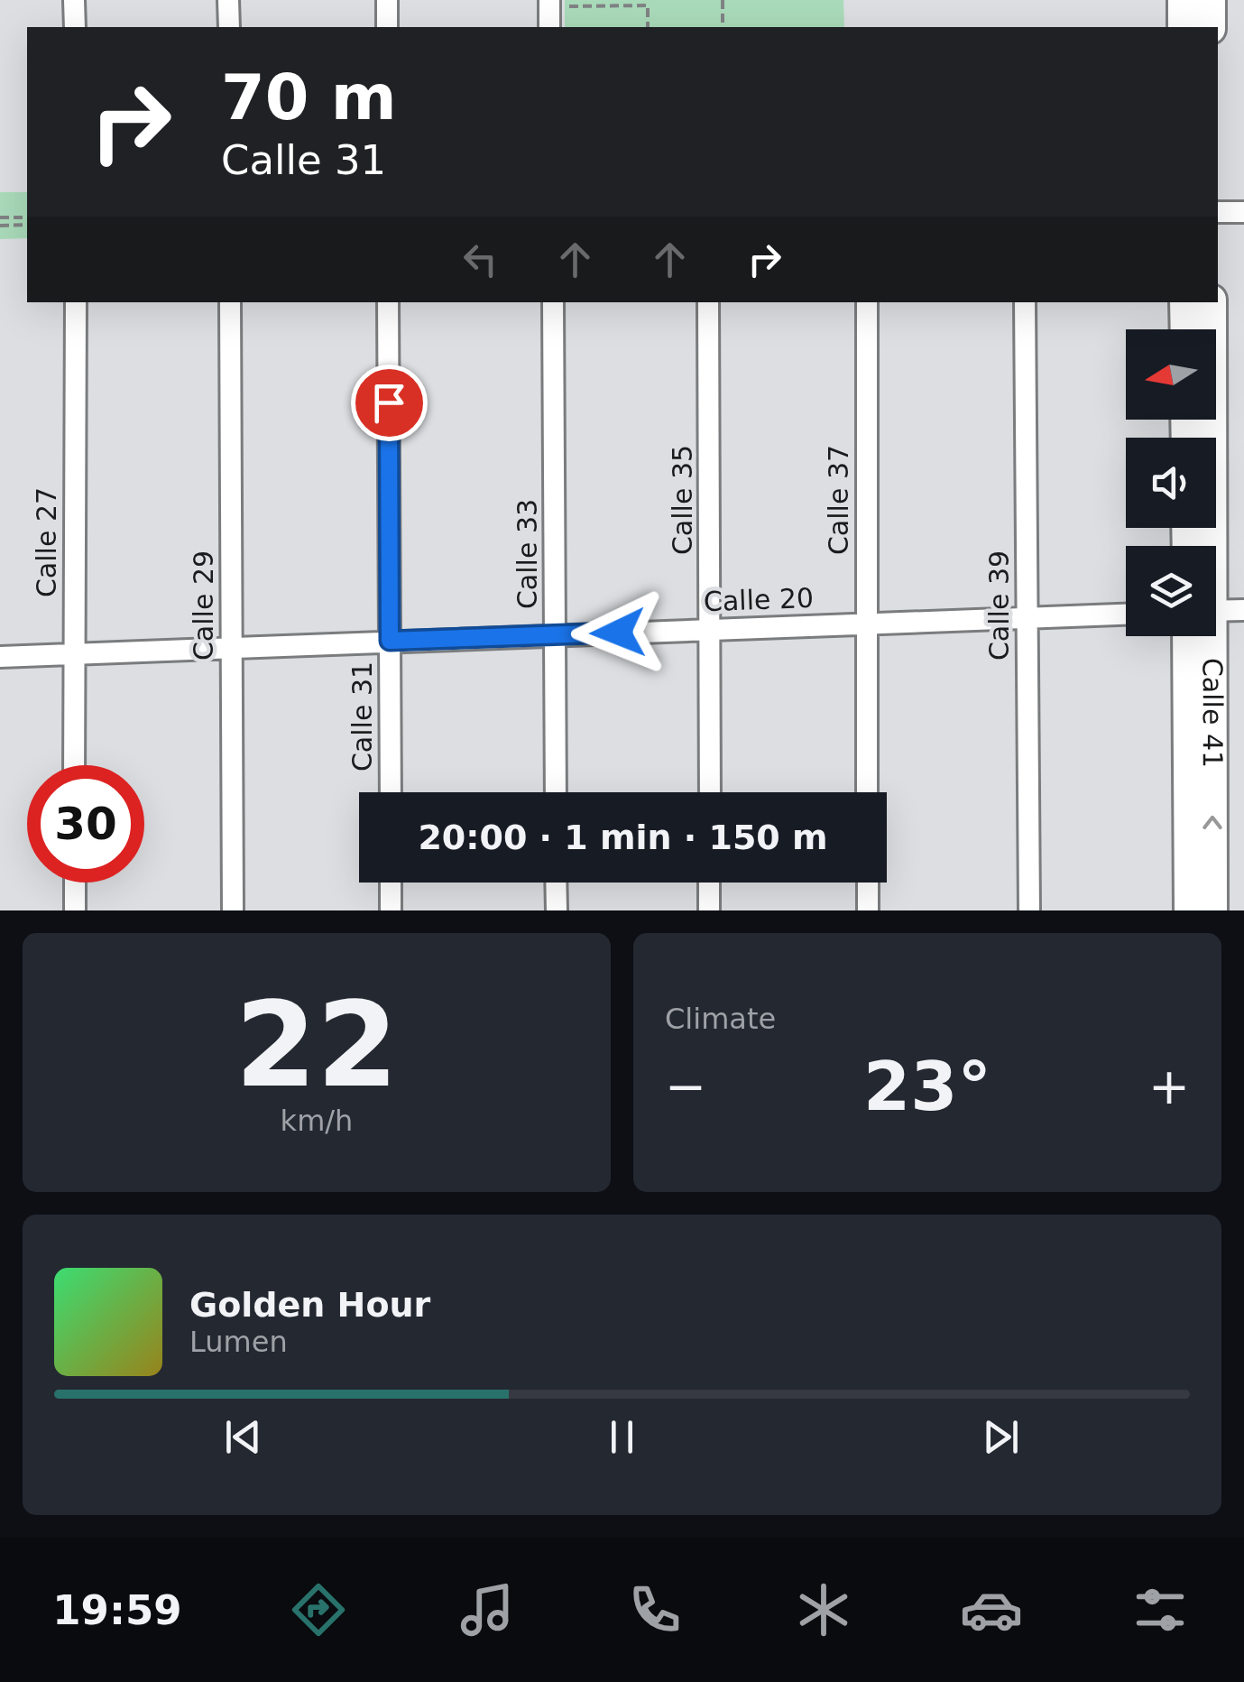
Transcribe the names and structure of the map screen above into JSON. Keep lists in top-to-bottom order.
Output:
{
  "streets": {
    "main road": ["Calle 41"],
    "street": [
      "Calle 35",
      "Calle 37",
      "Calle 27",
      "Calle 33",
      "Calle 20",
      "Calle 29",
      "Calle 39",
      "Calle 31"
    ]
  },
  "crossings": [
    ["Calle 35", "Calle 20"],
    ["Calle 37", "Calle 20"],
    ["Calle 27", "Calle 20"],
    ["Calle 33", "Calle 20"],
    ["Calle 20", "Calle 29"],
    ["Calle 20", "Calle 39"],
    ["Calle 20", "Calle 31"]
  ],
  "north": "left",
  "page": {
    "turn": ["70 m", "Calle 31"],
    "limit": "30",
    "trip": "20:00 · 1 min · 150 m",
    "tile": [
      ["22", "km/h"],
      "Climate"
    ],
    "heat": ["−", "23°", "+"],
    "song": ["Golden Hour", "Lumen"],
    "tabs": "19:59"
  }
}
